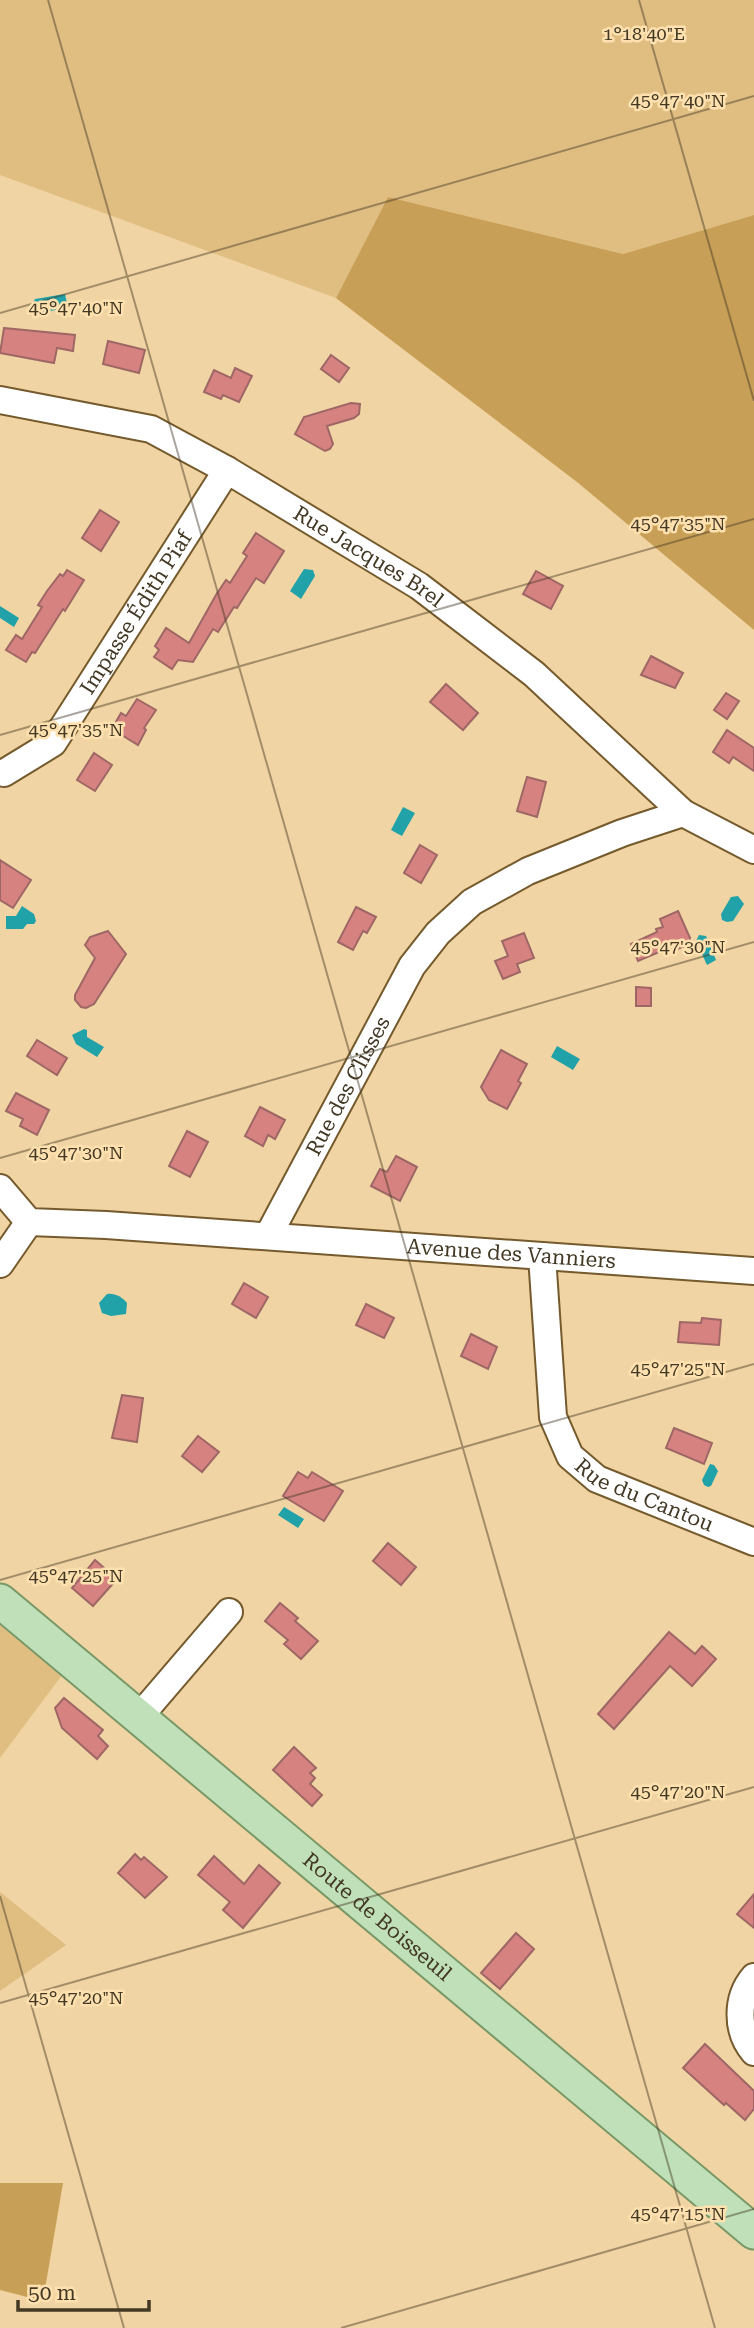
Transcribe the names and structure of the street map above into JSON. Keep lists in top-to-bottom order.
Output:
{
  "streets": {
    "main road": ["Route de Boisseuil"],
    "street": [
      "Rue Jacques Brel",
      "Impasse Édith Piaf",
      "Rue des Clisses",
      "Avenue des Vanniers",
      "Rue du Cantou"
    ]
  },
  "crossings": [
    ["Rue Jacques Brel", "Impasse Édith Piaf"],
    ["Rue Jacques Brel", "Rue des Clisses"],
    ["Rue des Clisses", "Avenue des Vanniers"],
    ["Avenue des Vanniers", "Rue du Cantou"]
  ],
  "scale_bar": "50 m",
  "coordinates": [
    "1°18'40\"E",
    "45°47'40\"N",
    "45°47'35\"N",
    "45°47'30\"N",
    "45°47'25\"N",
    "45°47'20\"N",
    "45°47'15\"N"
  ]
}
